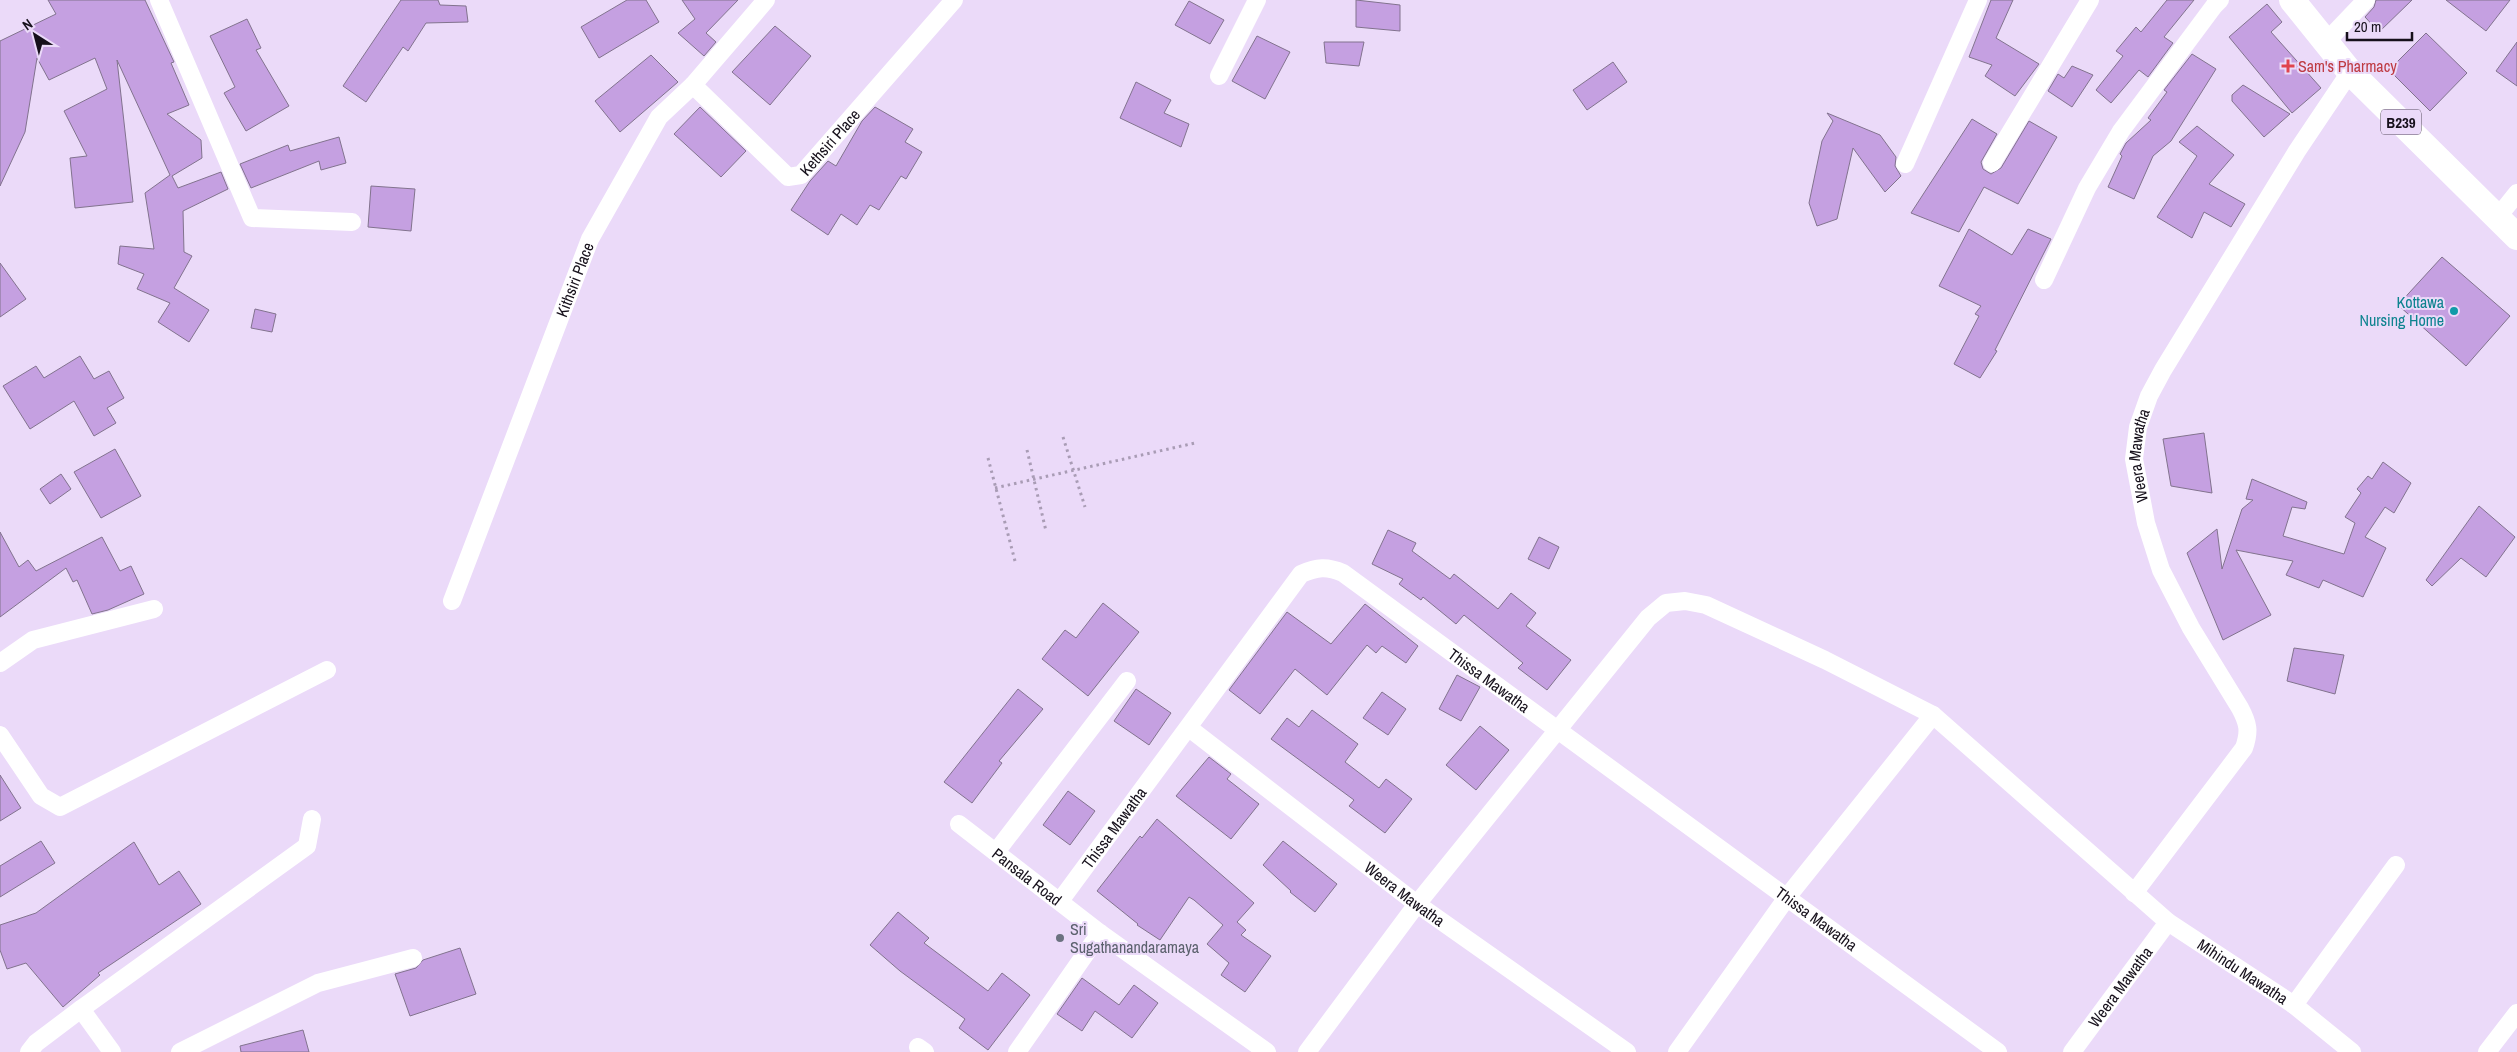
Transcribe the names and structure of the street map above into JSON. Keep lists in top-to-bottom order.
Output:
{
  "streets": {
    "main road": ["B239"],
    "street": [
      "Kethsiri Place",
      "Kithsiri Place",
      "Weera Mawatha",
      "Thissa Mawatha",
      "Pansala Road",
      "Mihindu Mawatha"
    ]
  },
  "crossings": [
    ["B239", "Weera Mawatha"],
    ["Kethsiri Place", "Kithsiri Place"],
    ["Weera Mawatha", "Thissa Mawatha"],
    ["Weera Mawatha", "Mihindu Mawatha"],
    ["Thissa Mawatha", "Pansala Road"],
    ["Thissa Mawatha", "Mihindu Mawatha"]
  ],
  "places": {
    "health": ["Sam's Pharmacy"],
    "other": ["Kottawa Nursing Home", "Sri Sugathanandaramaya"]
  },
  "scale_bar": "20 m",
  "north": "top left"
}
